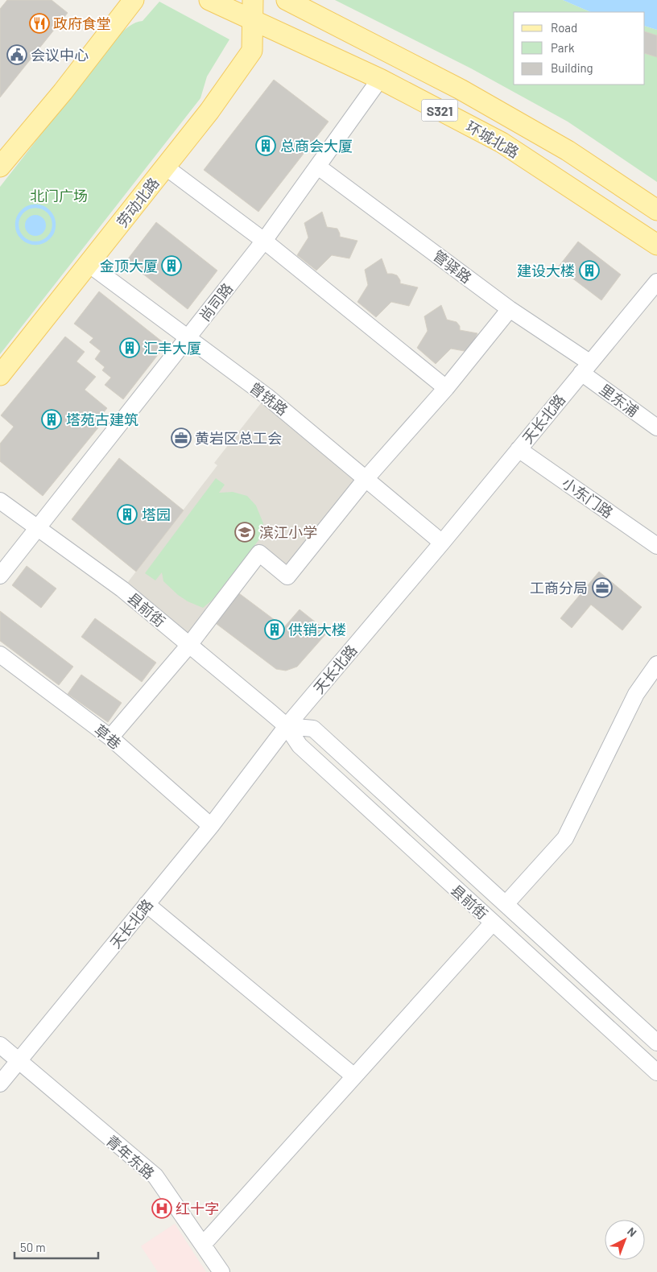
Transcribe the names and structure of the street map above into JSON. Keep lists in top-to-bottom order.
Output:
{
  "streets": {
    "main road": ["S321", "环城北路", "劳动北路"],
    "street": [
      "管驿路",
      "尚司路",
      "曾铣路",
      "里东浦",
      "天长北路",
      "小东门路",
      "县前街",
      "草巷",
      "青年东路"
    ]
  },
  "crossings": [
    ["环城北路", "劳动北路"],
    ["环城北路", "尚司路"],
    ["劳动北路", "曾铣路"],
    ["管驿路", "尚司路"],
    ["管驿路", "里东浦"],
    ["管驿路", "天长北路"],
    ["尚司路", "曾铣路"],
    ["尚司路", "县前街"],
    ["曾铣路", "天长北路"],
    ["里东浦", "天长北路"],
    ["天长北路", "小东门路"],
    ["天长北路", "县前街"],
    ["天长北路", "草巷"],
    ["天长北路", "青年东路"]
  ],
  "parks": ["北门广场"],
  "places": {
    "restaurant": ["政府食堂"],
    "public building": ["会议中心"],
    "building": [
      "总商会大厦",
      "金顶大厦",
      "建设大楼",
      "汇丰大厦",
      "塔苑古建筑",
      "塔园",
      "供销大楼"
    ],
    "office": ["黄岩区总工会", "工商分局"],
    "school or university": ["滨江小学"],
    "hospital": ["红十字"]
  },
  "legend": ["Road", "Park", "Building"],
  "scale_bar": "50 m",
  "north": "top right"
}
